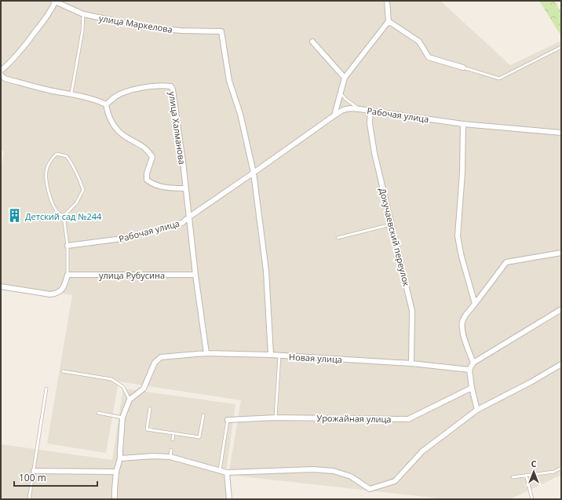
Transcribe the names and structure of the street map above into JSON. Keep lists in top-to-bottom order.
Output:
{
  "streets": {
    "street": [
      "улица Маркелова",
      "Рабочая улица",
      "улица Халманова",
      "Докучаевский переулок",
      "улица Рубусина",
      "Новая улица",
      "Урожайная улица"
    ]
  },
  "crossings": [
    ["улица Маркелова", "Рабочая улица"],
    ["Рабочая улица", "улица Халманова"],
    ["Рабочая улица", "Докучаевский переулок"],
    ["Докучаевский переулок", "Новая улица"]
  ],
  "places": {
    "building": ["Детский сад №244"]
  },
  "scale_bar": "100 m",
  "north": "top"
}
